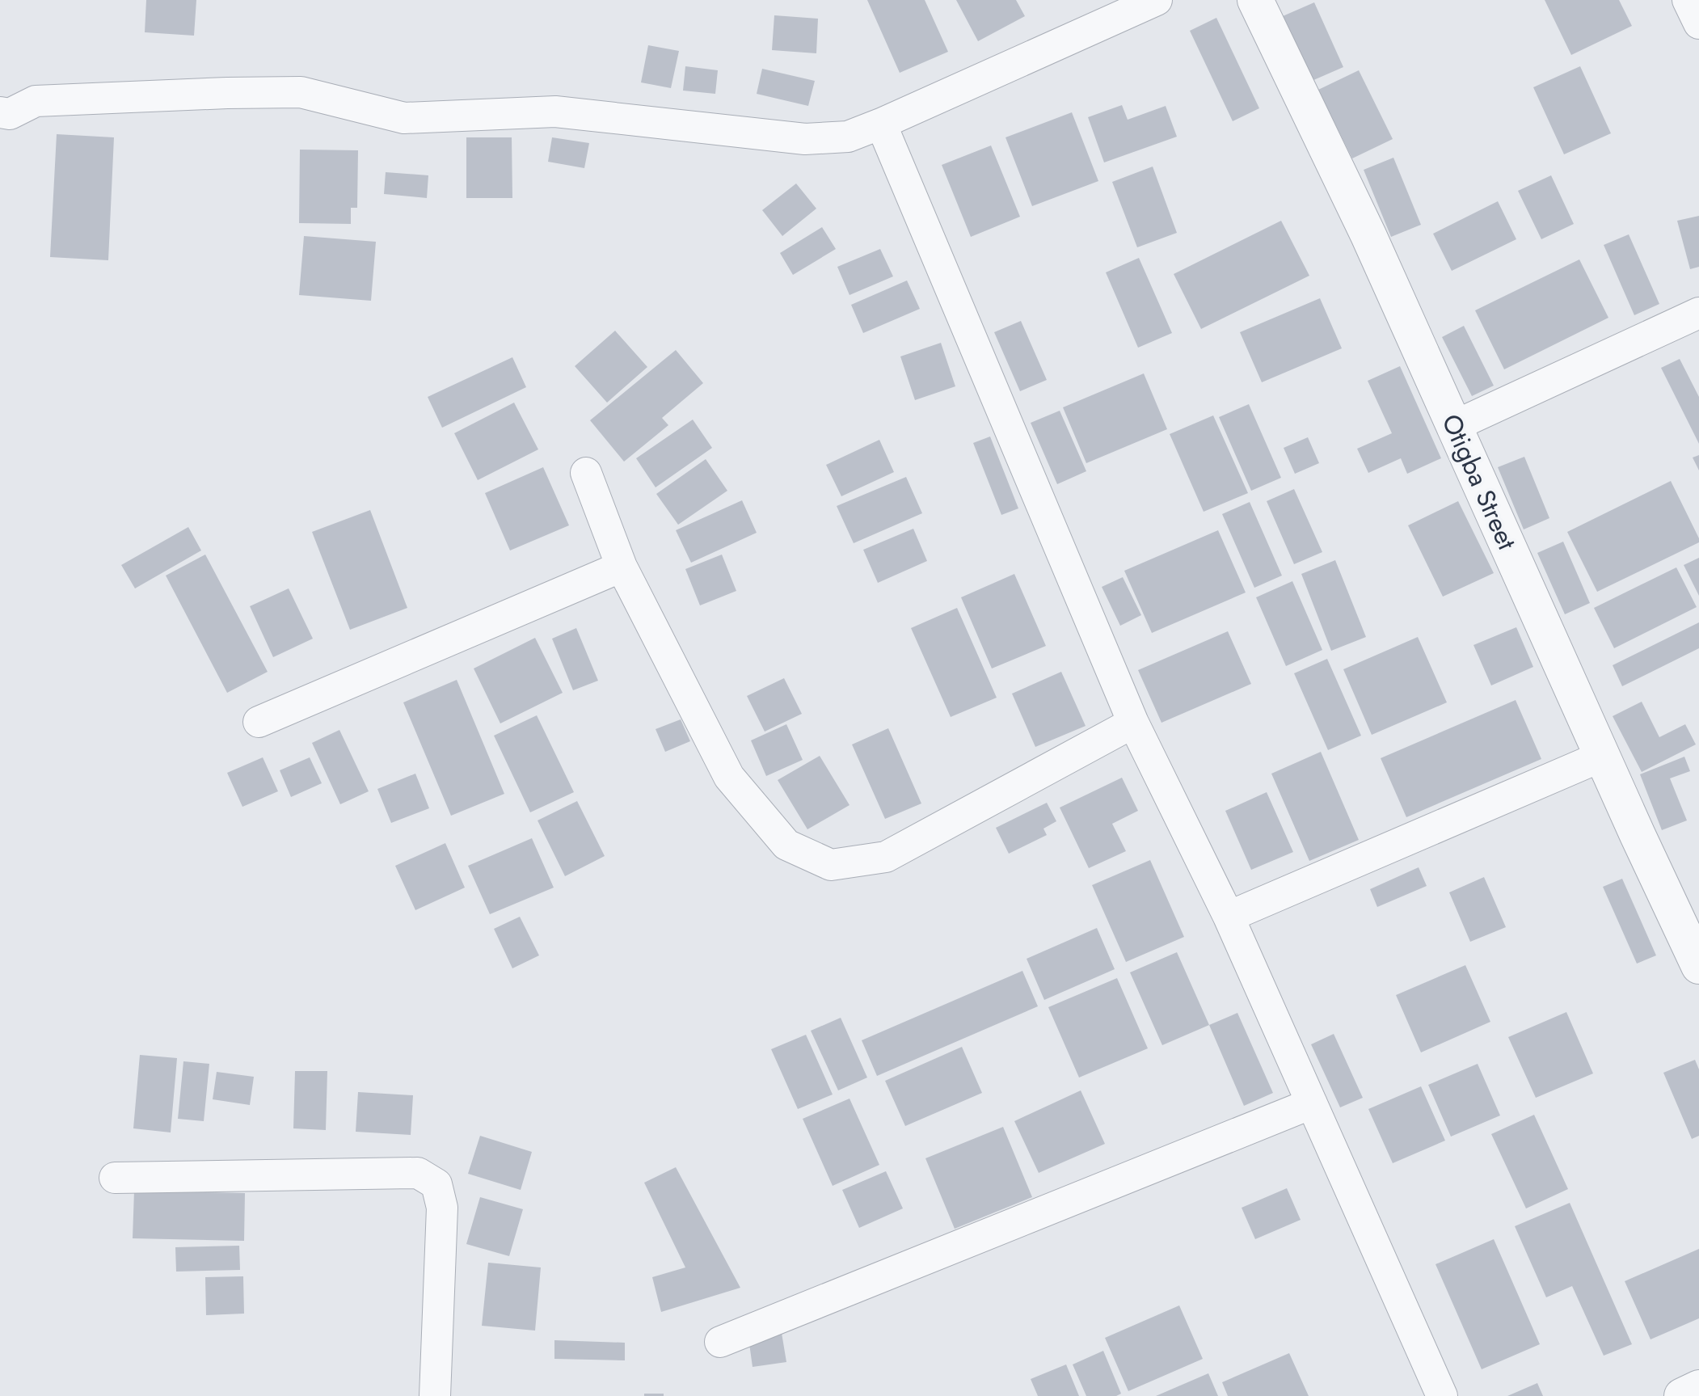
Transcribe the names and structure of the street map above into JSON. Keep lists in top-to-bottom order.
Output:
{
  "streets": {
    "street": ["Otigba Street"]
  }
}
